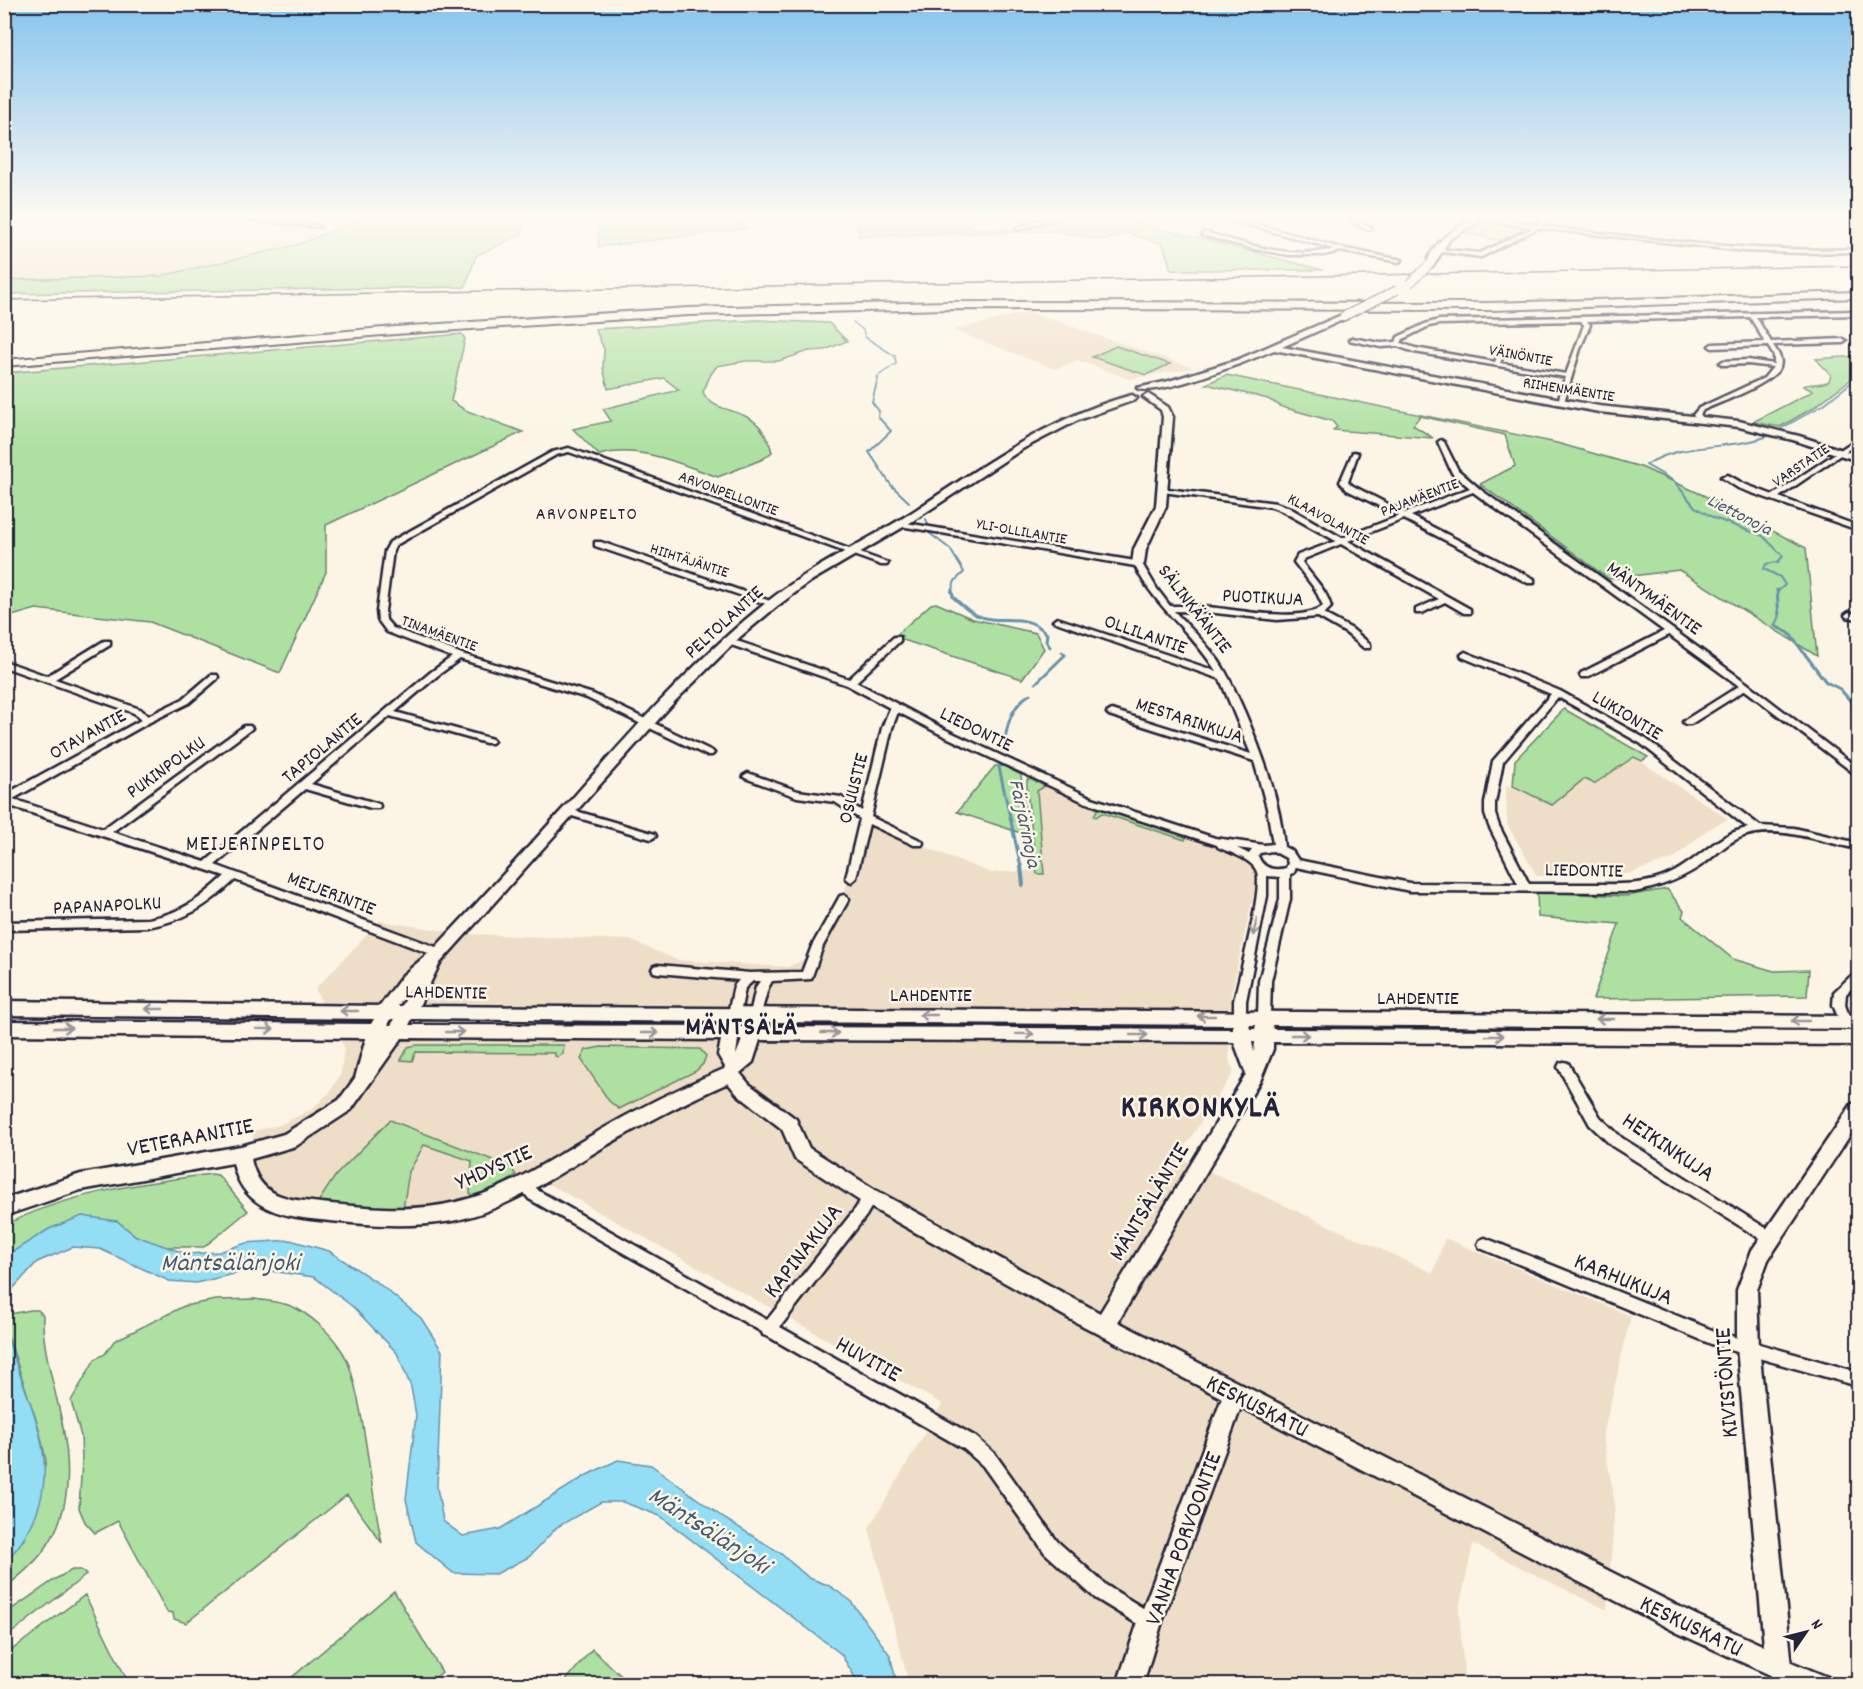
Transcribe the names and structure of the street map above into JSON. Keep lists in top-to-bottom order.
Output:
{
  "streets": {
    "main road": [
      "RIIHENMÄENTIE",
      "SÄLINKÄÄNTIE",
      "PELTOLANTIE",
      "LAHDENTIE",
      "VETERAANITIE",
      "YHDYSTIE",
      "MÄNTSÄLÄNTIE",
      "KIVISTÖNTIE",
      "KESKUSKATU",
      "VANHA PORVOONTIE"
    ],
    "street": [
      "VÄINÖNTIE",
      "VARSTATIE",
      "ARVONPELLONTIE",
      "PAJAMÄENTIE",
      "KLAAVOLANTIE",
      "YLI-OLLILANTIE",
      "HIIHTÄJÄNTIE",
      "PUOTIKUJA",
      "MÄNTYMÄENTIE",
      "TINAMÄENTIE",
      "OLLILANTIE",
      "LUKIONTIE",
      "MESTARINKUJA",
      "LIEDONTIE",
      "OTAVANTIE",
      "TAPIOLANTIE",
      "PUKINPOLKU",
      "OSUUSTIE",
      "MEIJERINTIE",
      "PAPANAPOLKU",
      "HEIKINKUJA",
      "KAPINAKUJA",
      "KARHUKUJA",
      "HUVITIE"
    ]
  },
  "crossings": [
    ["RIIHENMÄENTIE", "VARSTATIE"],
    ["ARVONPELLONTIE", "PELTOLANTIE"],
    ["ARVONPELLONTIE", "TINAMÄENTIE"],
    ["PAJAMÄENTIE", "KLAAVOLANTIE"],
    ["PAJAMÄENTIE", "PUOTIKUJA"],
    ["PAJAMÄENTIE", "MÄNTYMÄENTIE"],
    ["KLAAVOLANTIE", "PUOTIKUJA"],
    ["KLAAVOLANTIE", "SÄLINKÄÄNTIE"],
    ["YLI-OLLILANTIE", "SÄLINKÄÄNTIE"],
    ["YLI-OLLILANTIE", "PELTOLANTIE"],
    ["HIIHTÄJÄNTIE", "PELTOLANTIE"],
    ["PUOTIKUJA", "SÄLINKÄÄNTIE"],
    ["SÄLINKÄÄNTIE", "PELTOLANTIE"],
    ["SÄLINKÄÄNTIE", "OLLILANTIE"],
    ["SÄLINKÄÄNTIE", "MESTARINKUJA"],
    ["SÄLINKÄÄNTIE", "LIEDONTIE"],
    ["PELTOLANTIE", "TINAMÄENTIE"],
    ["PELTOLANTIE", "LIEDONTIE"],
    ["PELTOLANTIE", "MEIJERINTIE"],
    ["PELTOLANTIE", "LAHDENTIE"],
    ["PELTOLANTIE", "VETERAANITIE"],
    ["TINAMÄENTIE", "TAPIOLANTIE"],
    ["LUKIONTIE", "LIEDONTIE"],
    ["LIEDONTIE", "OSUUSTIE"],
    ["OTAVANTIE", "MEIJERINTIE"],
    ["TAPIOLANTIE", "MEIJERINTIE"],
    ["PUKINPOLKU", "MEIJERINTIE"],
    ["MEIJERINTIE", "PAPANAPOLKU"],
    ["LAHDENTIE", "VETERAANITIE"],
    ["LAHDENTIE", "YHDYSTIE"],
    ["LAHDENTIE", "MÄNTSÄLÄNTIE"],
    ["VETERAANITIE", "YHDYSTIE"],
    ["HEIKINKUJA", "KIVISTÖNTIE"],
    ["YHDYSTIE", "HUVITIE"],
    ["YHDYSTIE", "KESKUSKATU"],
    ["MÄNTSÄLÄNTIE", "KESKUSKATU"],
    ["KAPINAKUJA", "HUVITIE"],
    ["KAPINAKUJA", "KESKUSKATU"],
    ["KARHUKUJA", "KIVISTÖNTIE"],
    ["HUVITIE", "VANHA PORVOONTIE"],
    ["KIVISTÖNTIE", "KESKUSKATU"],
    ["KESKUSKATU", "VANHA PORVOONTIE"]
  ],
  "districts": [
    "ARVONPELTO",
    "MEIJERINPELTO",
    "MÄNTSÄLÄ",
    "KIRKONKYLÄ"
  ],
  "water": ["Liettonoja", "Färjärinoja", "Mäntsälänjoki"],
  "north": "top right"
}
